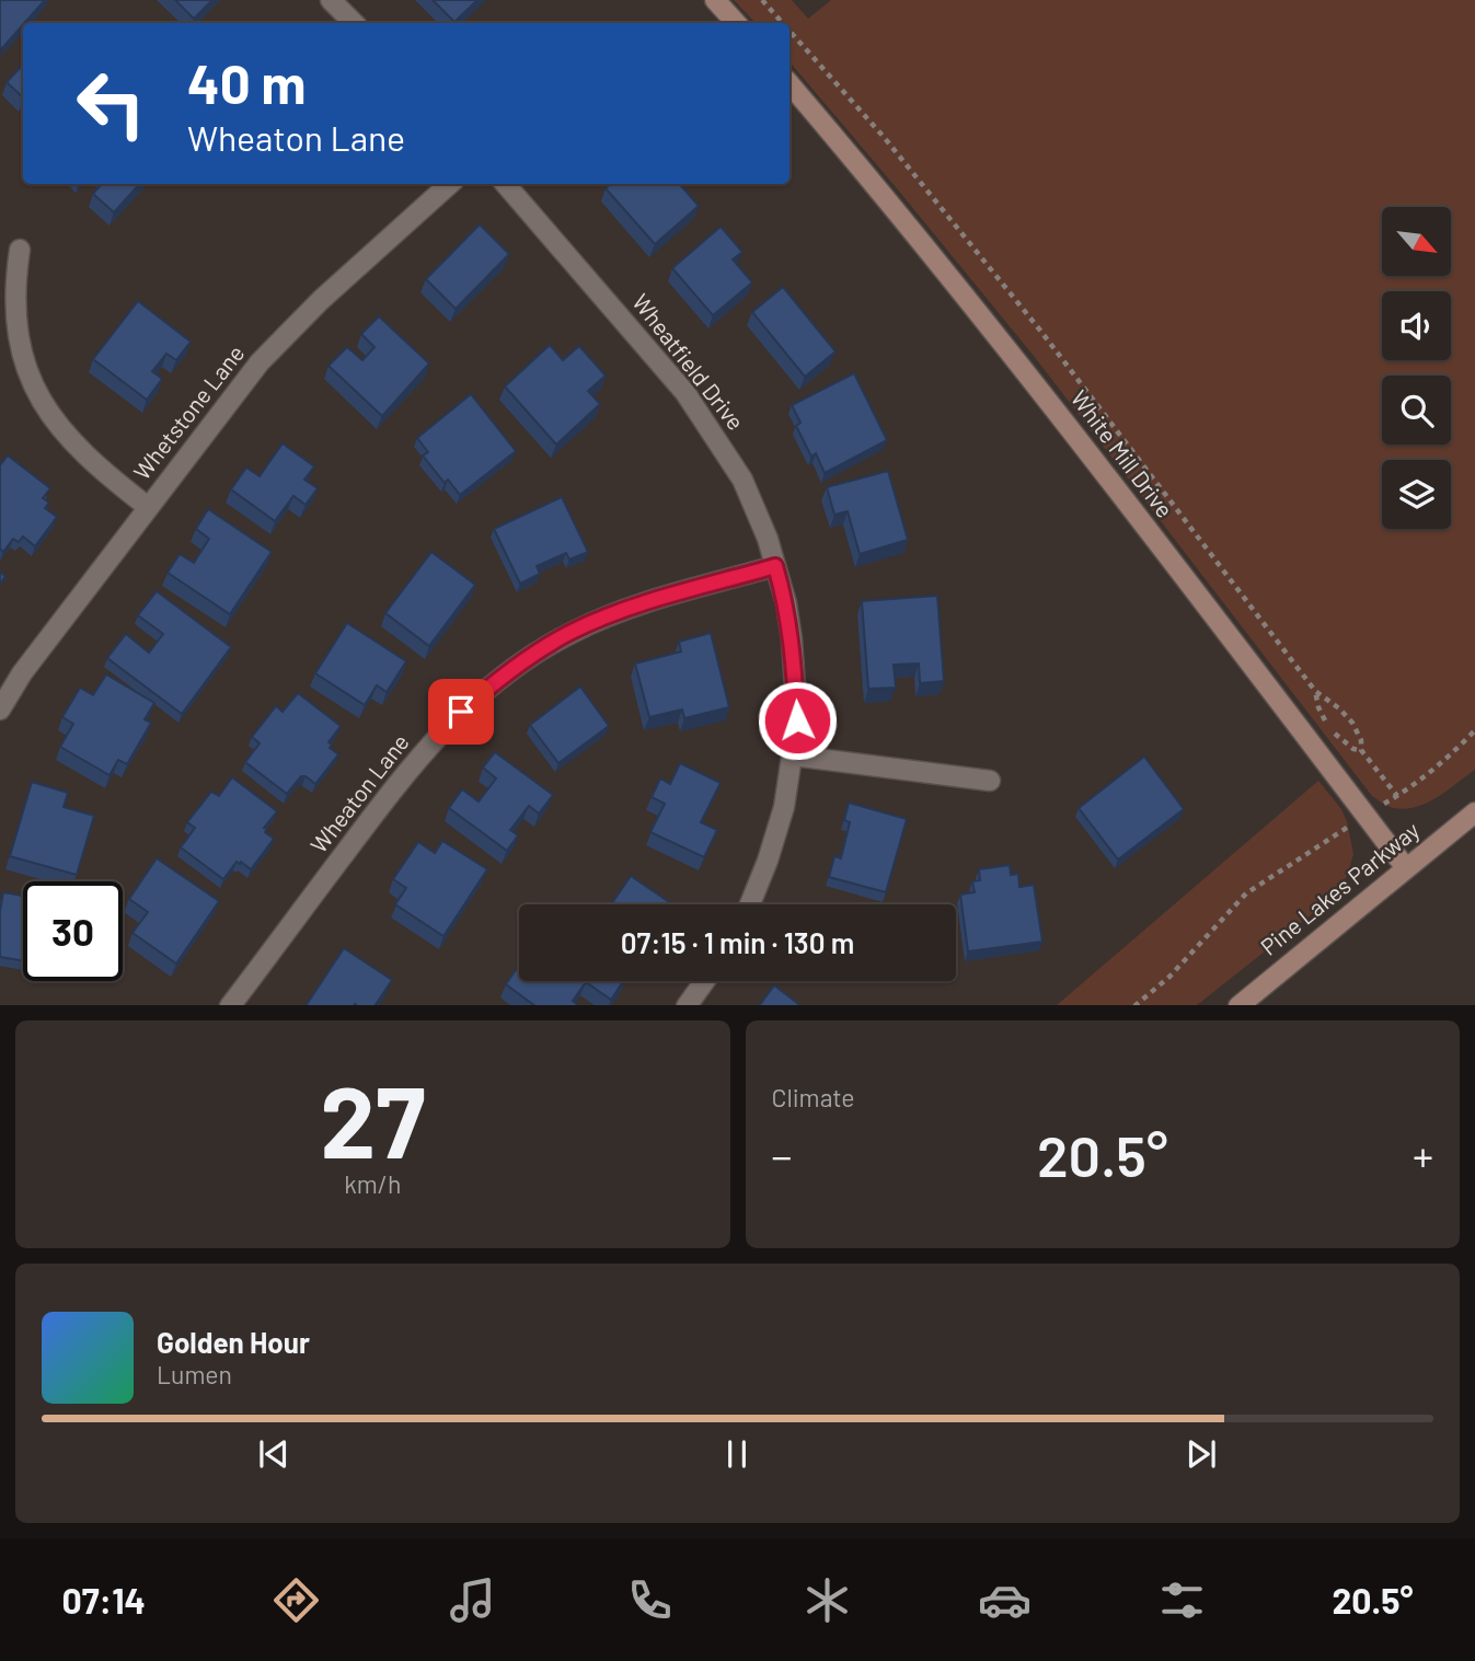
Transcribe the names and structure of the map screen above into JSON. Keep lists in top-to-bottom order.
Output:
{
  "streets": {
    "street": [
      "Wheatfield Drive",
      "Whetstone Lane",
      "White Mill Drive",
      "Wheaton Lane",
      "Pine Lakes Parkway"
    ]
  },
  "crossings": [
    ["Wheatfield Drive", "Wheaton Lane"],
    ["White Mill Drive", "Pine Lakes Parkway"]
  ],
  "north": "bottom right",
  "page": {
    "turn": ["40 m", "Wheaton Lane"],
    "limit": "30",
    "trip": "07:15 · 1 min · 130 m",
    "tile": [
      ["27", "km/h"],
      "Climate"
    ],
    "heat": ["−", "20.5°", "+"],
    "song": ["Golden Hour", "Lumen"],
    "tabs": ["07:14", "20.5°"]
  }
}
